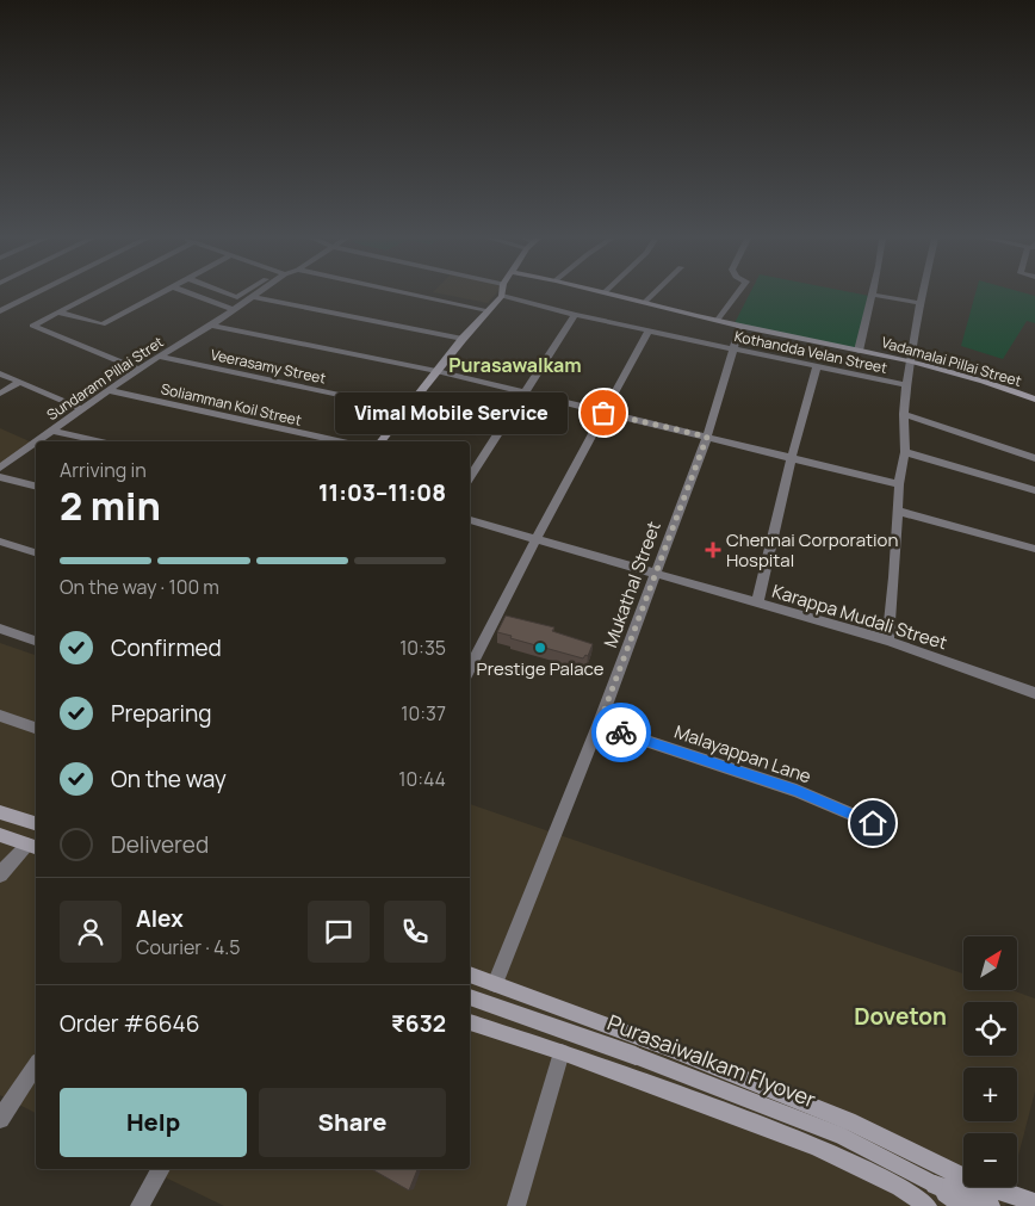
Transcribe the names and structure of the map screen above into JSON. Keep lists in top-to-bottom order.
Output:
{
  "streets": {
    "street": [
      "Kothandda Velan Street",
      "Vadamalai Pillai Street",
      "Veerasamy Street",
      "Sundaram Pillai Stret",
      "Soliamman Koil Street",
      "Mukathal Street",
      "Karappa Mudali Street",
      "Malayappan Lane",
      "Purasaiwalkam Flyover"
    ]
  },
  "crossings": [
    ["Kothandda Velan Street", "Mukathal Street"],
    ["Vadamalai Pillai Street", "Mukathal Street"],
    ["Veerasamy Street", "Sundaram Pillai Stret"],
    ["Sundaram Pillai Stret", "Soliamman Koil Street"],
    ["Mukathal Street", "Karappa Mudali Street"],
    ["Mukathal Street", "Malayappan Lane"]
  ],
  "districts": ["Purasawalkam", "Doveton"],
  "places": {
    "other": ["Vimal Mobile Service", "Prestige Palace"],
    "health": ["Chennai Corporation Hospital"]
  },
  "north": "top right",
  "page": {
    "bubble": "Vimal Mobile Service",
    "heading": ["2 min", "Arriving in", "11:03–11:08"],
    "panel": [
      "Alex",
      "Courier · 4.5",
      "Order #6646",
      "₹632"
    ],
    "bar": "On the way · 100 m",
    "list": [
      ["Confirmed", "10:35"],
      ["Preparing", "10:37"],
      ["On the way", "10:44"],
      "Delivered"
    ],
    "map_buttons": ["+", "−"],
    "buttons": ["Help", "Share"]
  }
}
